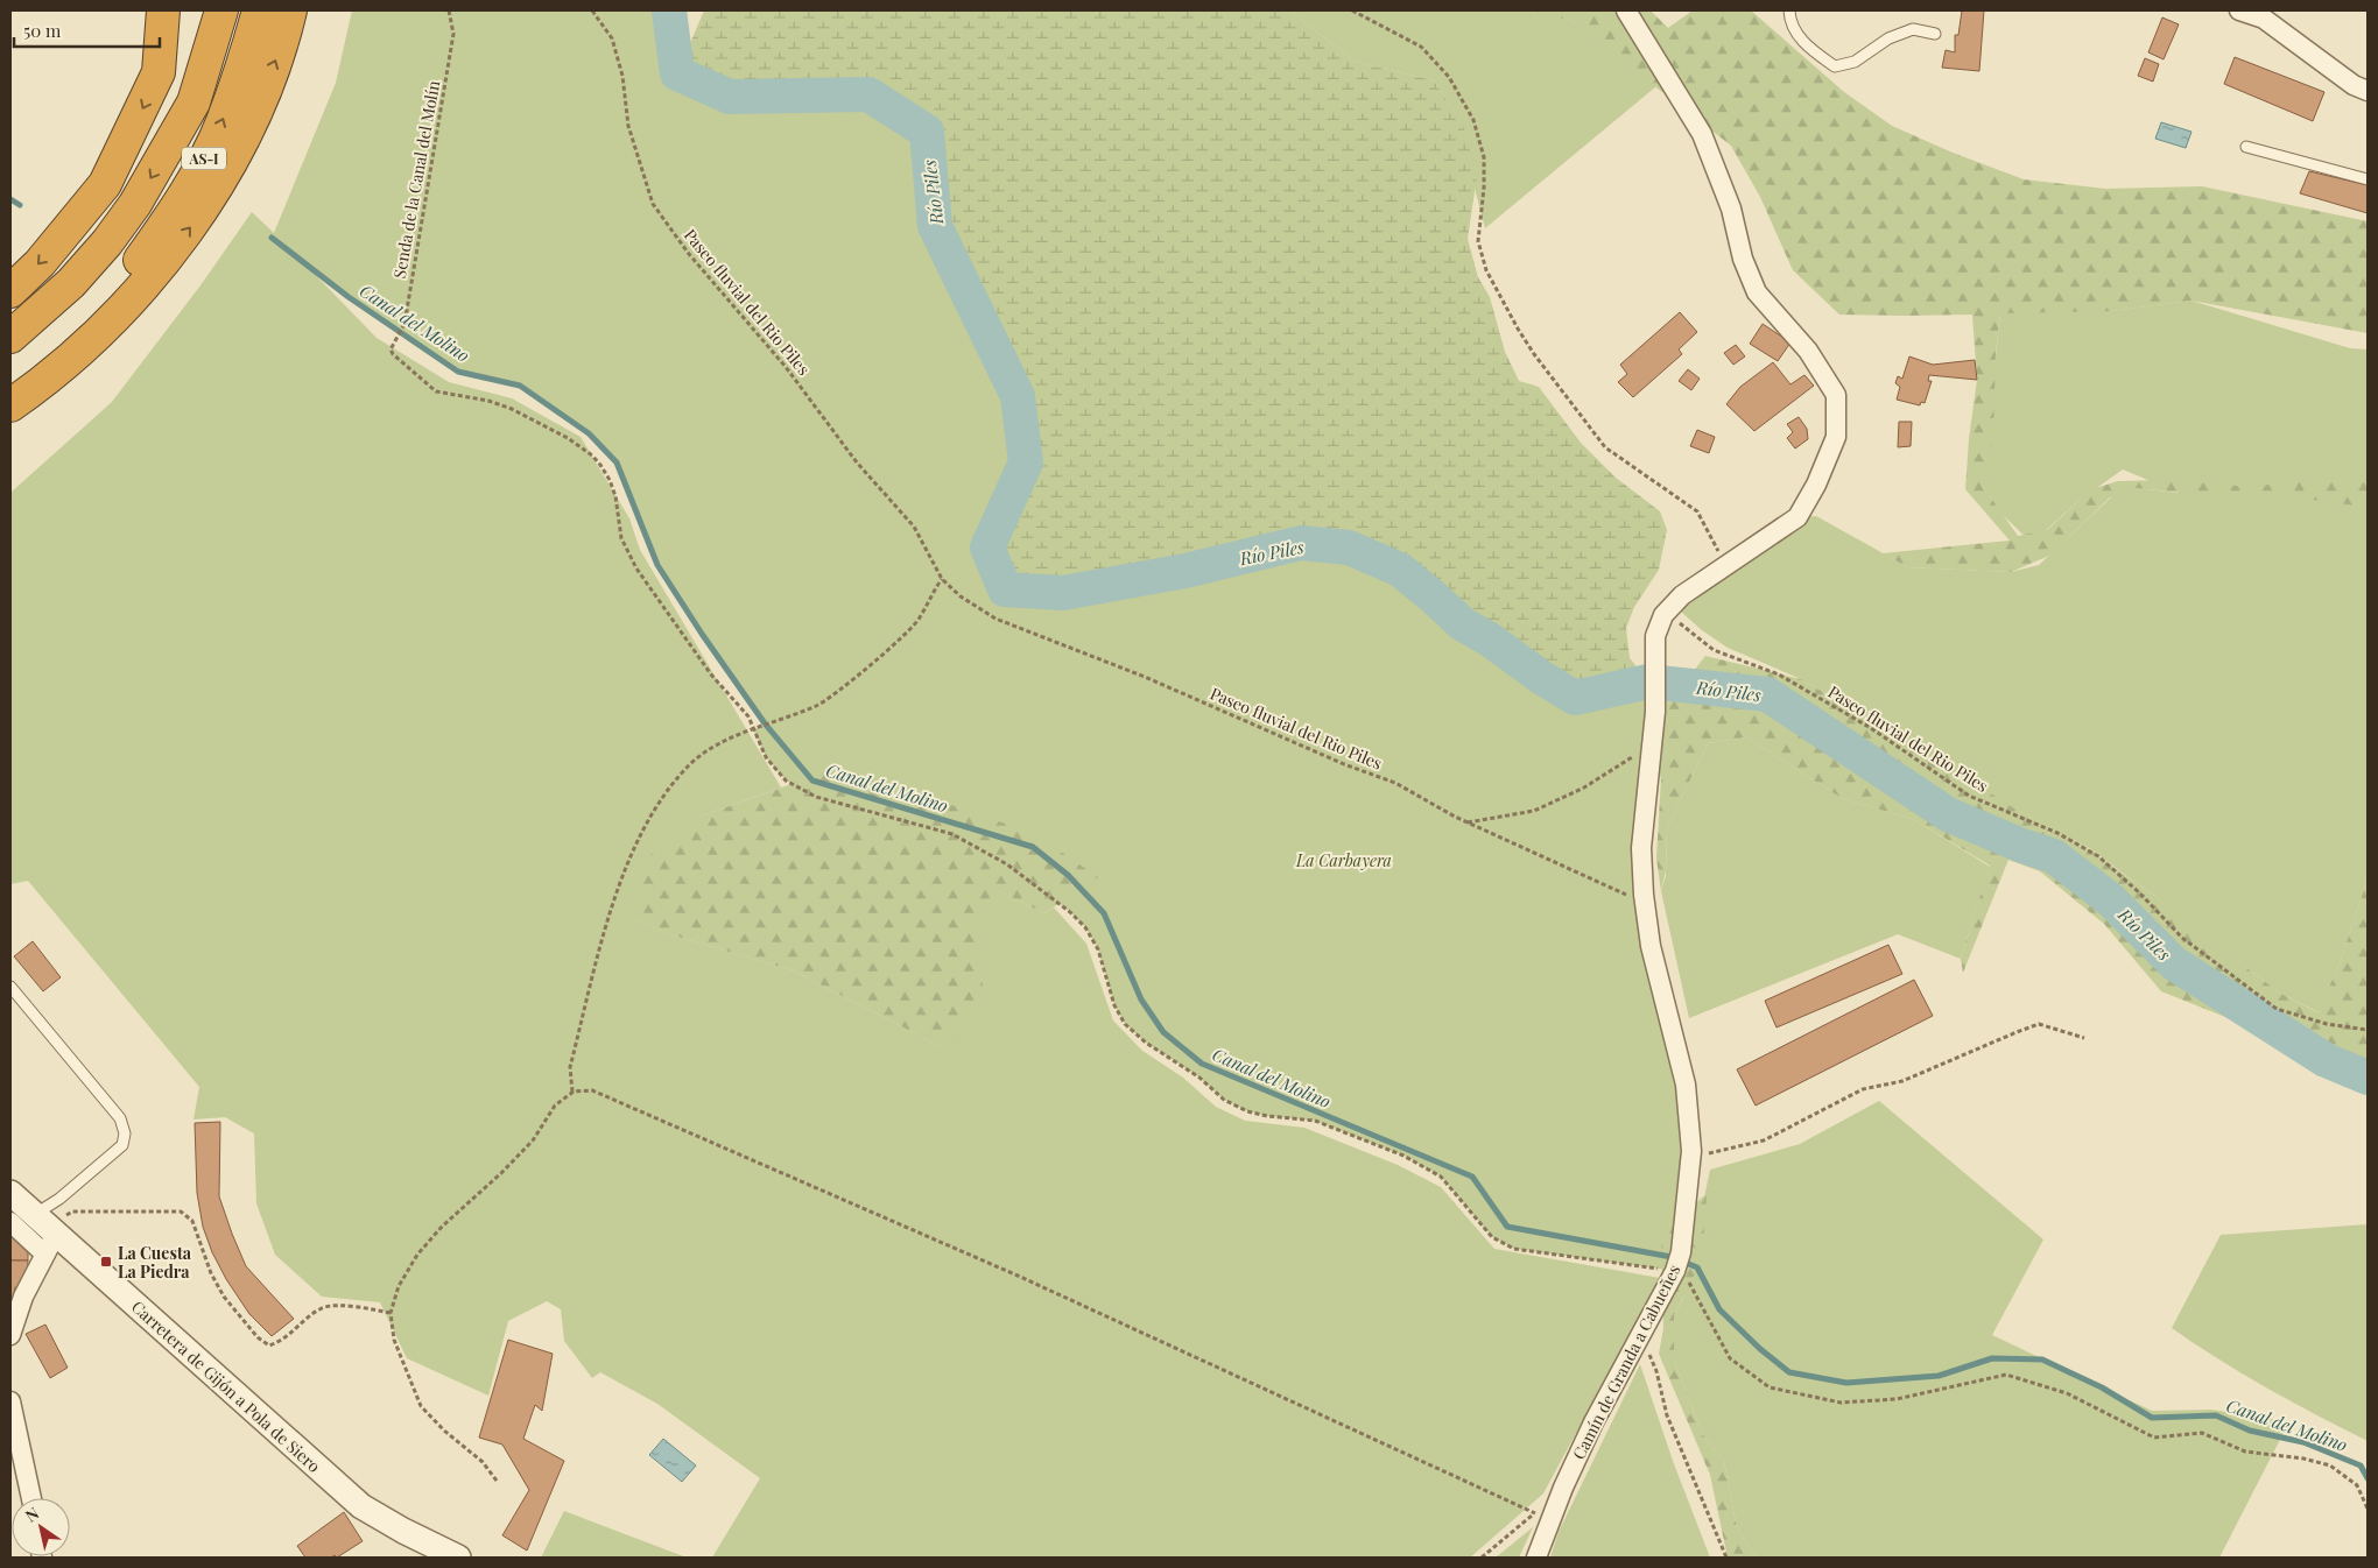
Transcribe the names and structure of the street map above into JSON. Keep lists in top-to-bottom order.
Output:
{
  "streets": {
    "highway": ["AS-I"],
    "street": ["Camín de Granda a Cabueñes", "Carretera de Gijón a Pola de Siero"],
    "path": ["Senda de la Canal del Molín", "Paseo fluvial del Rio Piles"]
  },
  "crossings": [
    ["Senda de la Canal del Molín", "Camín de Granda a Cabueñes"],
    ["Paseo fluvial del Rio Piles", "Camín de Granda a Cabueñes"]
  ],
  "water": ["Río Piles", "Canal del Molino"],
  "parks": ["La Carbayera"],
  "places": {
    "transit": ["La Cuesta La Piedra"]
  },
  "scale_bar": "50 m",
  "north": "top left"
}
